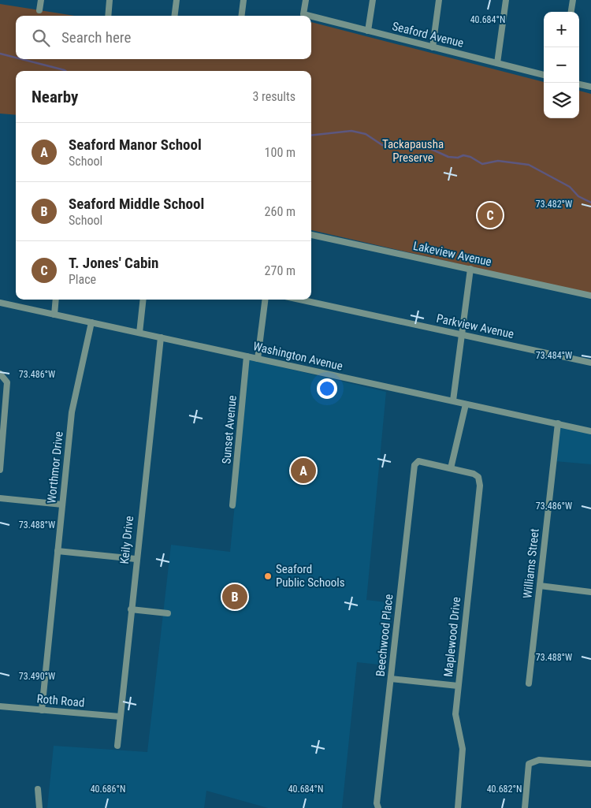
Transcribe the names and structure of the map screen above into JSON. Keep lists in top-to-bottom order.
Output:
{
  "streets": {
    "street": [
      "Seaford Avenue",
      "Lakeview Avenue",
      "Parkview Avenue",
      "Washington Avenue",
      "Sunset Avenue",
      "Worthmor Drive",
      "Keily Drive",
      "Williams Street",
      "Beechwood Place",
      "Maplewood Drive",
      "Roth Road"
    ]
  },
  "crossings": [
    ["Washington Avenue", "Sunset Avenue"],
    ["Washington Avenue", "Worthmor Drive"],
    ["Washington Avenue", "Keily Drive"],
    ["Washington Avenue", "Williams Street"],
    ["Worthmor Drive", "Roth Road"],
    ["Keily Drive", "Roth Road"],
    ["Beechwood Place", "Maplewood Drive"]
  ],
  "parks": ["Tackapausha Preserve"],
  "places": ["Seaford Public Schools"],
  "page": {
    "map_buttons": ["+", "−"],
    "search": "Search here",
    "heading": ["Nearby", "3 results"],
    "list": [
      {
        "mark": "A",
        "name": "Seaford Manor School",
        "note": "School",
        "value": "100 m"
      },
      {
        "mark": "B",
        "name": "Seaford Middle School",
        "note": "School",
        "value": "260 m"
      },
      {
        "mark": "C",
        "name": "T. Jones' Cabin",
        "note": "Place",
        "value": "270 m"
      }
    ],
    "pins": ["C", "A", "B"]
  },
  "coordinates": [
    "40.684°N",
    "73.482°W",
    "73.484°W",
    "73.486°W",
    "73.488°W",
    "73.490°W",
    "40.686°N",
    "40.682°N"
  ]
}
